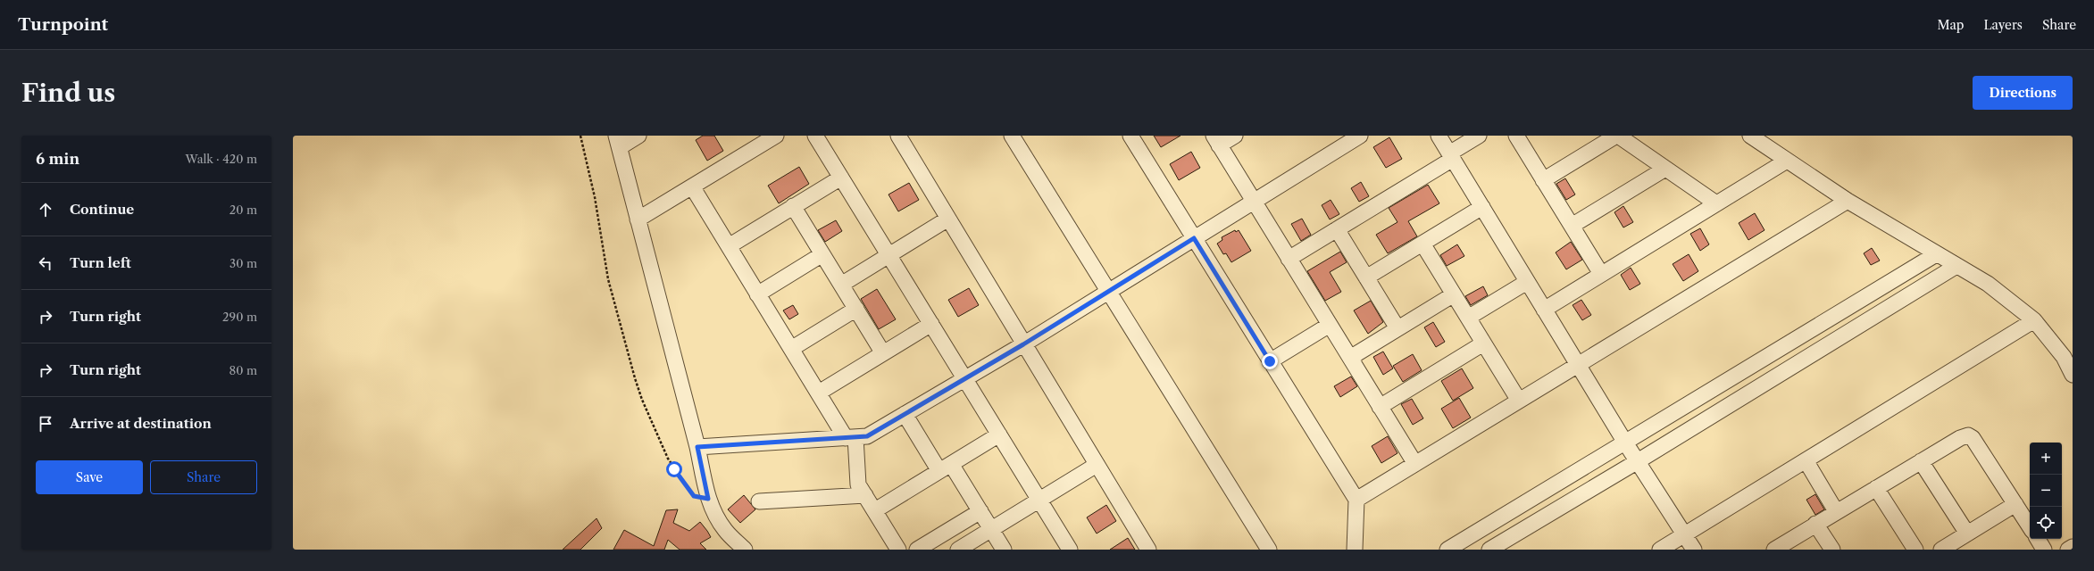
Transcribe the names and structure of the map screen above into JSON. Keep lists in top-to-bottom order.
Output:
{
  "page": {
    "header": "Turnpoint",
    "nav": ["Map", "Layers", "Share"],
    "buttons": [
      "Directions",
      ["Save", "Share"]
    ],
    "title": "Find us",
    "heading": ["6 min", "Walk · 420 m"],
    "list": [
      ["Continue", "20 m"],
      ["Turn left", "30 m"],
      ["Turn right", "290 m"],
      ["Turn right", "80 m"],
      "Arrive at destination"
    ],
    "map_buttons": ["+", "−"]
  }
}
